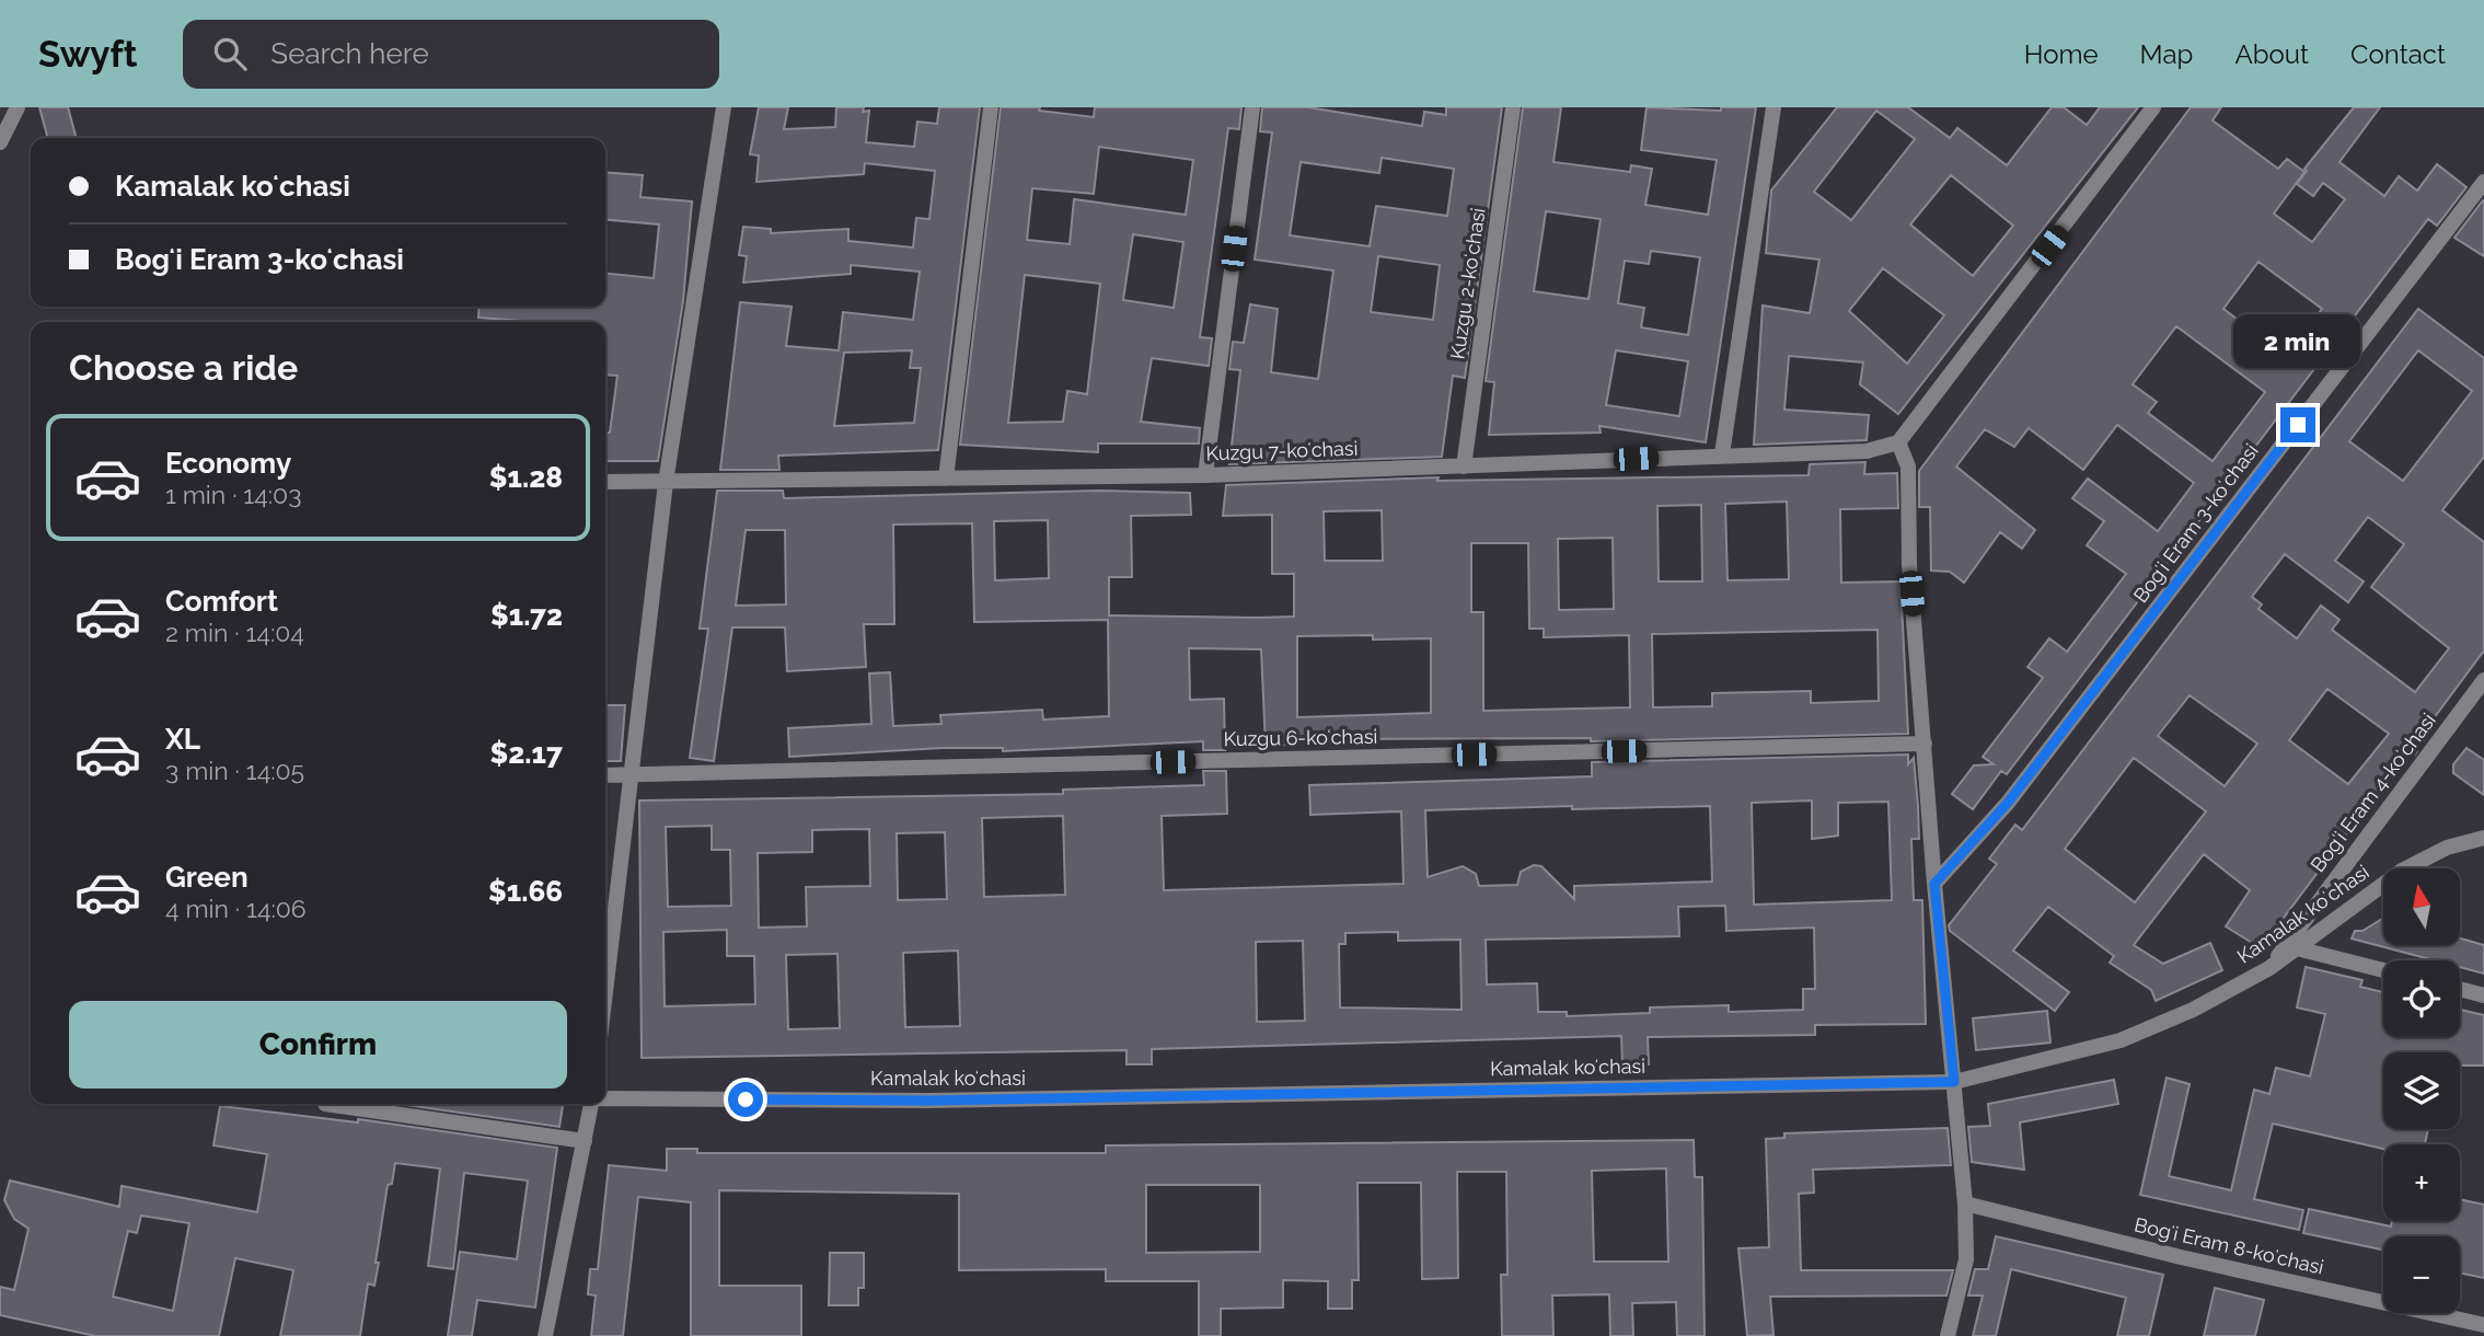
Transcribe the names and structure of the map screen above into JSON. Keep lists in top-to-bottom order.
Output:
{
  "streets": {
    "street": [
      "Kuzgu 2-koʻchasi",
      "Kuzgu 7-koʻchasi",
      "Bogʻi Eram 3-koʻchasi",
      "Kuzgu 6-koʻchasi",
      "Bogʻi Eram 4-koʻchasi",
      "Kamalak koʻchasi",
      "Bogʻi Eram 8-koʻchasi"
    ]
  },
  "crossings": [
    ["Kuzgu 2-koʻchasi", "Kuzgu 7-koʻchasi"],
    ["Bogʻi Eram 4-koʻchasi", "Kamalak koʻchasi"]
  ],
  "north": "top",
  "page": {
    "header": "Swyft",
    "search": "Search here",
    "nav": [
      "Home",
      "Map",
      "About",
      "Contact"
    ],
    "banner": ["Kamalak koʻchasi", "Bogʻi Eram 3-koʻchasi"],
    "bubble": "2 min",
    "heading": "Choose a ride",
    "list": [
      {
        "name": "Economy",
        "note": "1 min · 14:03",
        "value": "$1.28"
      },
      {
        "name": "Comfort",
        "note": "2 min · 14:04",
        "value": "$1.72"
      },
      {
        "name": "XL",
        "note": "3 min · 14:05",
        "value": "$2.17"
      },
      {
        "name": "Green",
        "note": "4 min · 14:06",
        "value": "$1.66"
      }
    ],
    "map_buttons": ["+", "−"],
    "buttons": "Confirm"
  }
}
